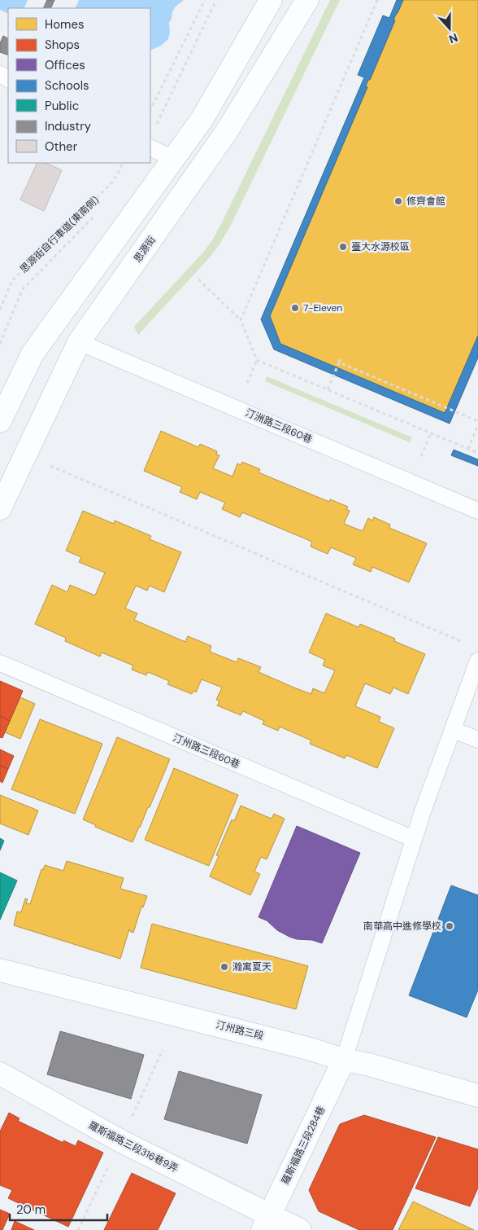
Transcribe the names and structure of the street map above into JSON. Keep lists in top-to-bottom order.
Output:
{
  "streets": {
    "street": [
      "思源街",
      "汀州路三段",
      "羅斯福路三段284巷",
      "羅斯福路三段316巷9弄"
    ],
    "lane": ["汀洲路三段60巷", "汀州路三段60巷"],
    "path": ["思源街自行車道(東南側)"]
  },
  "crossings": [
    ["思源街", "汀洲路三段60巷"],
    ["汀州路三段", "羅斯福路三段284巷"],
    ["羅斯福路三段284巷", "羅斯福路三段316巷9弄"]
  ],
  "places": [
    "修齊會館",
    "臺大水源校區",
    "7-Eleven",
    "南華高中進修學校",
    "瀚寓夏天"
  ],
  "legend": [
    "Homes",
    "Shops",
    "Offices",
    "Schools",
    "Public",
    "Industry",
    "Other"
  ],
  "scale_bar": "20 m",
  "north": "bottom"
}
